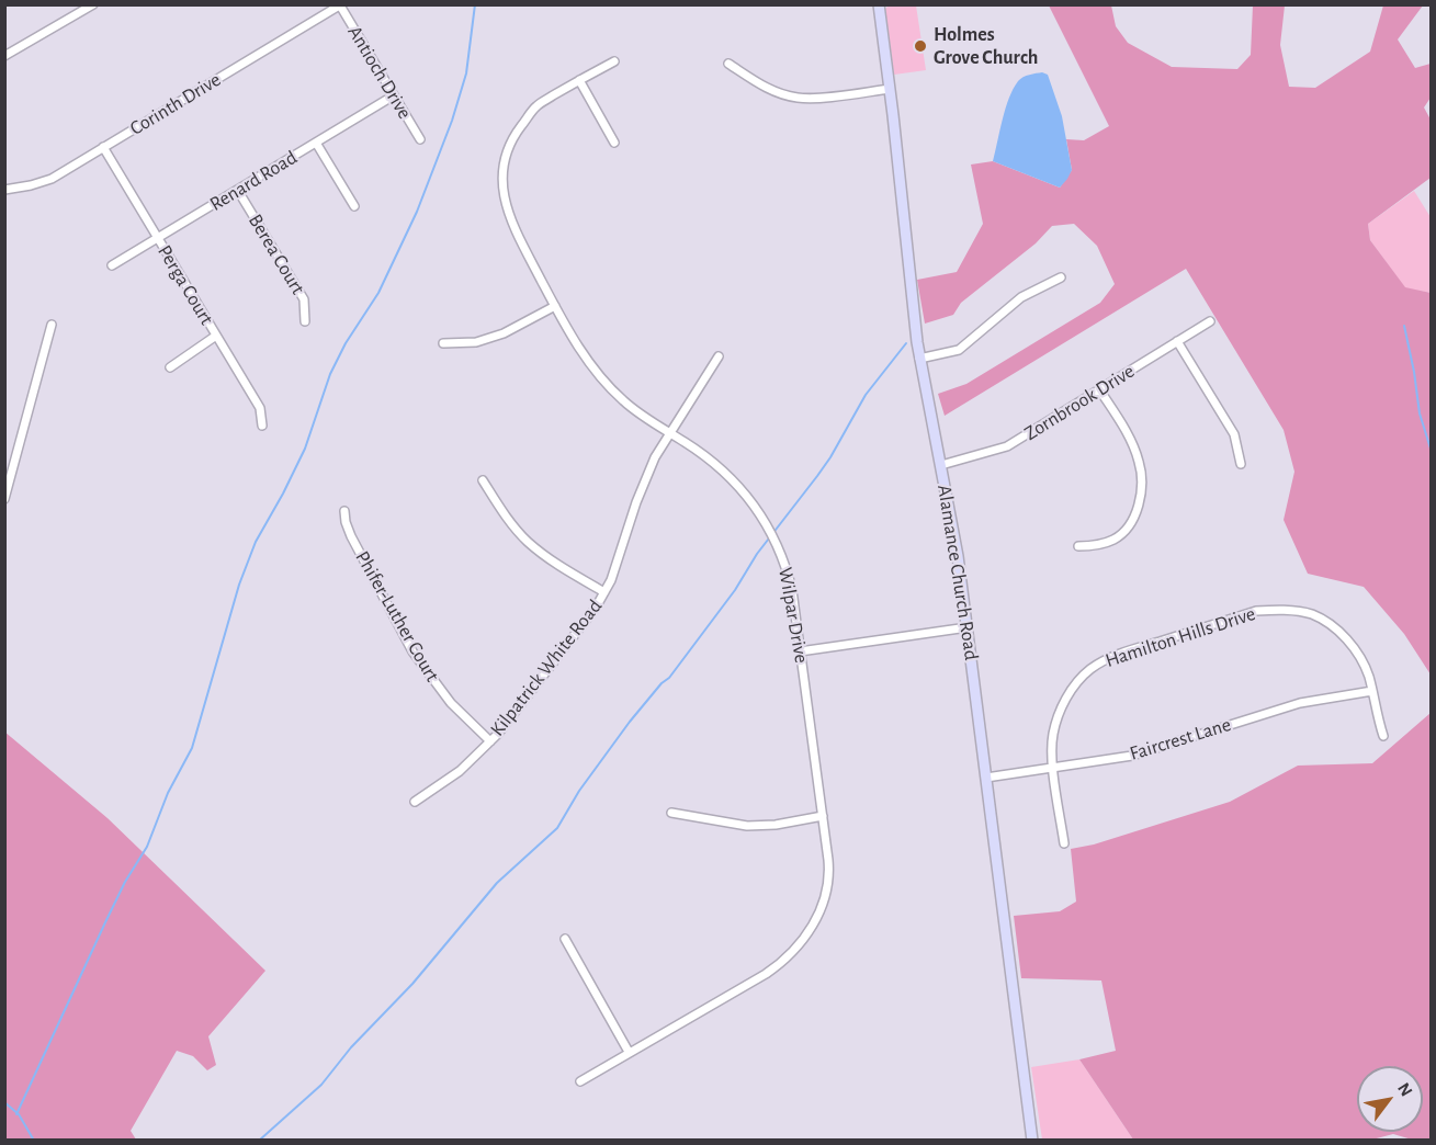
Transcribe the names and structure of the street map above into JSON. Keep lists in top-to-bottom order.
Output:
{
  "streets": {
    "main road": ["Alamance Church Road"],
    "street": [
      "Antioch Drive",
      "Corinth Drive",
      "Renard Road",
      "Berea Court",
      "Perga Court",
      "Zornbrook Drive",
      "Wilpar Drive",
      "Phifer-Luther Court",
      "Hamilton Hills Drive",
      "Kilpatrick White Road",
      "Faircrest Lane"
    ]
  },
  "crossings": [
    ["Antioch Drive", "Corinth Drive"],
    ["Antioch Drive", "Renard Road"],
    ["Corinth Drive", "Perga Court"],
    ["Renard Road", "Berea Court"],
    ["Renard Road", "Perga Court"],
    ["Zornbrook Drive", "Alamance Church Road"],
    ["Alamance Church Road", "Faircrest Lane"],
    ["Wilpar Drive", "Kilpatrick White Road"],
    ["Phifer-Luther Court", "Kilpatrick White Road"],
    ["Hamilton Hills Drive", "Faircrest Lane"]
  ],
  "places": ["Holmes Grove Church"],
  "north": "top right"
}
